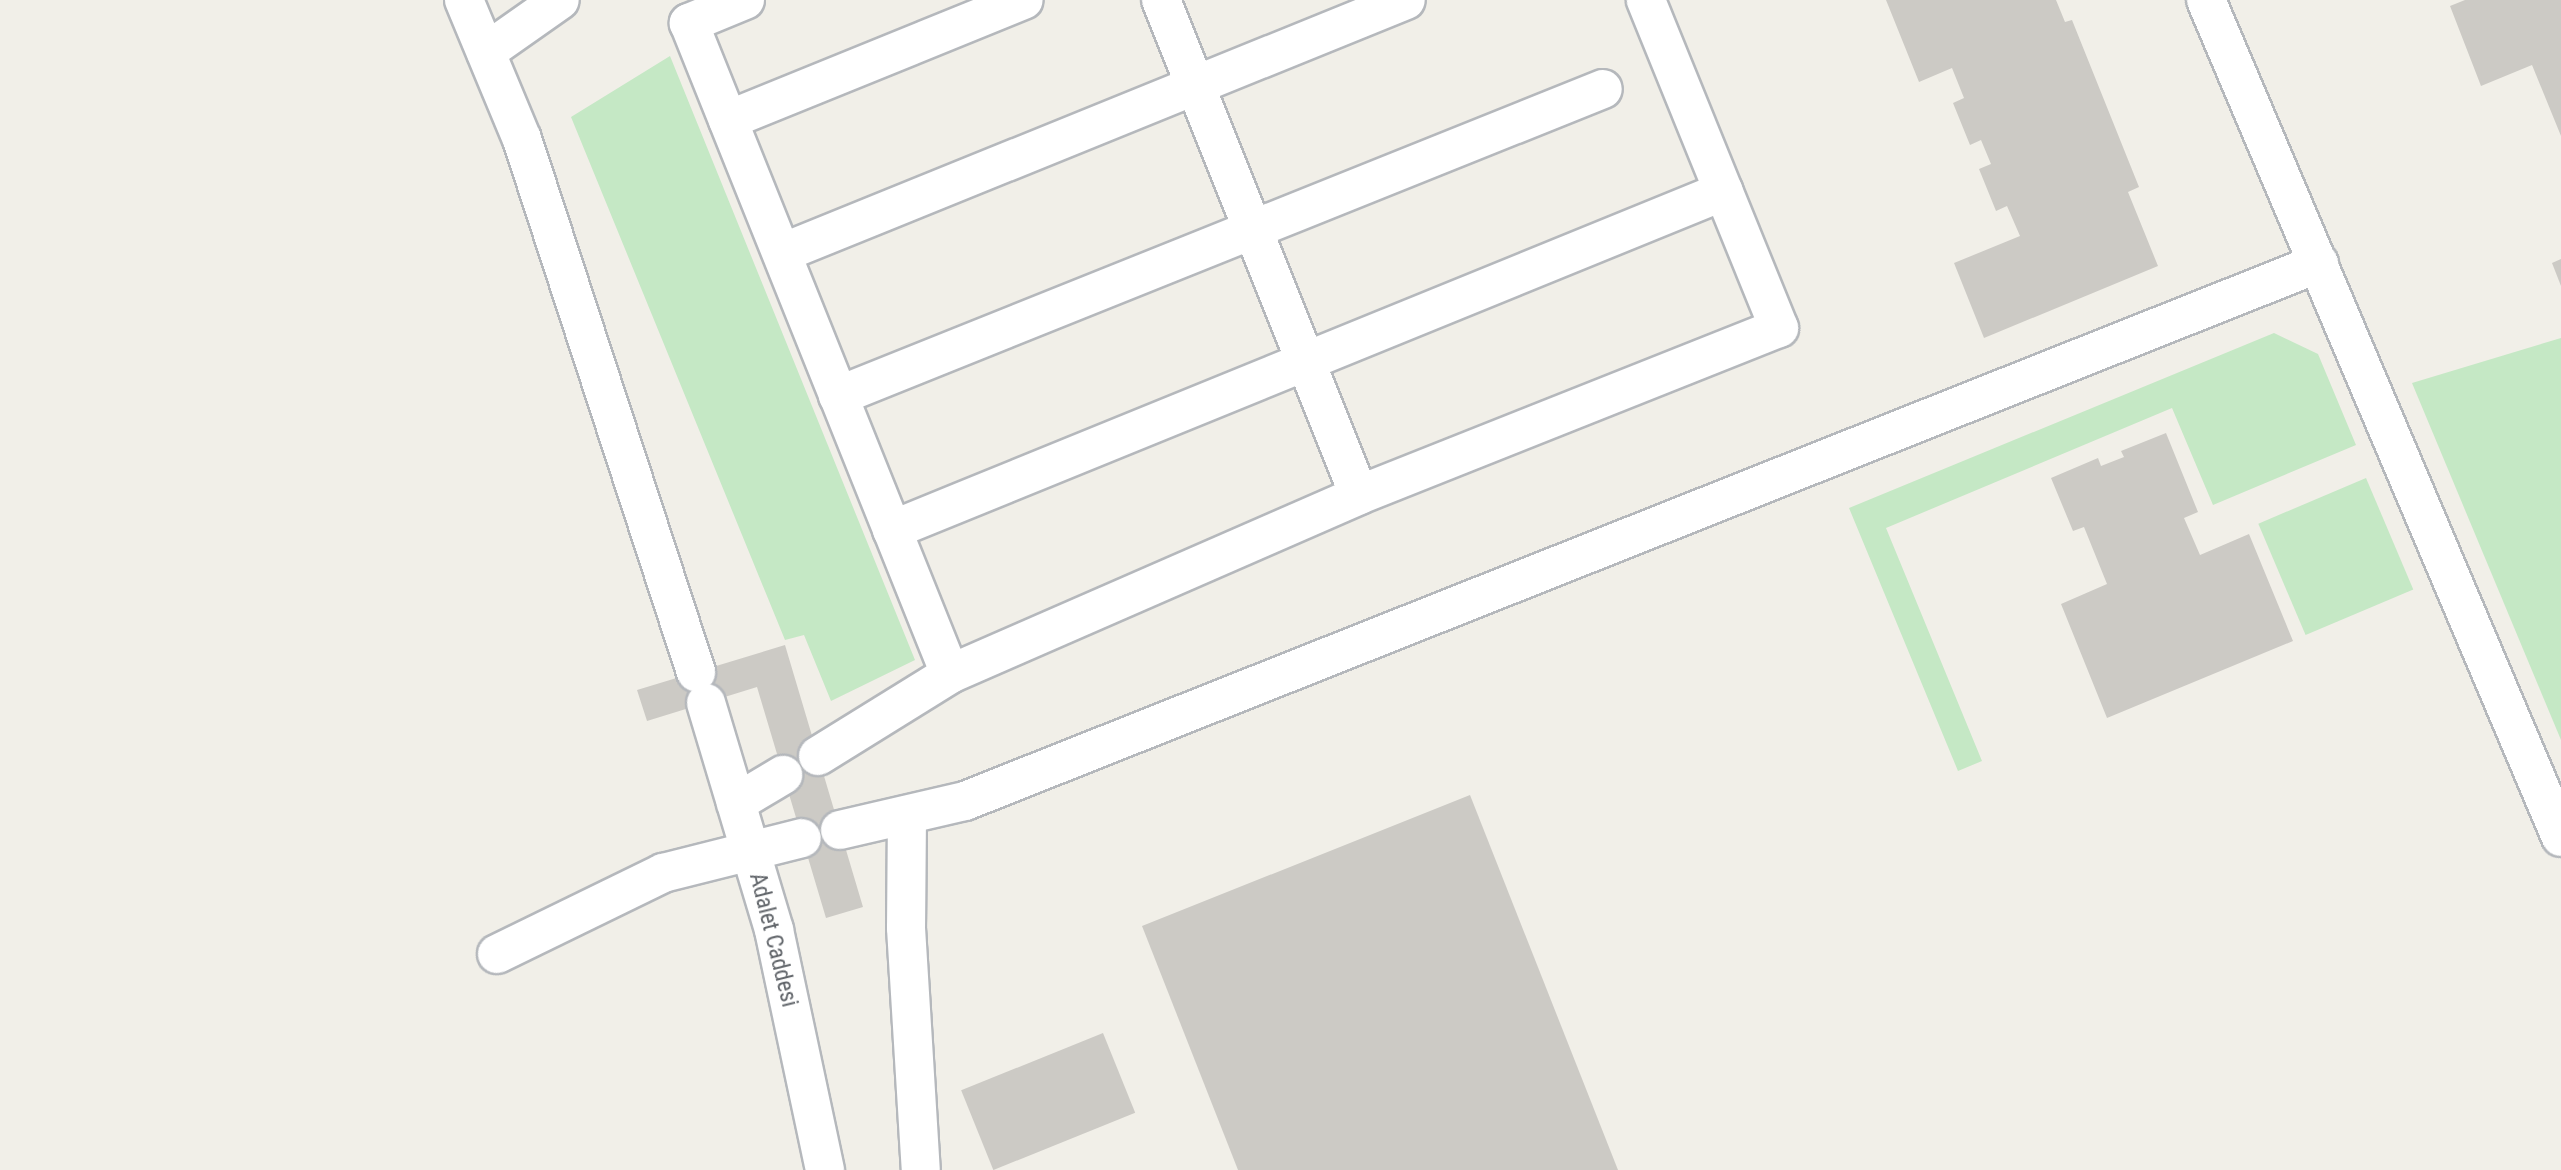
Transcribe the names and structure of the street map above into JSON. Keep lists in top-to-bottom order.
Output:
{
  "streets": {
    "street": ["Adalet Caddesi"]
  }
}
